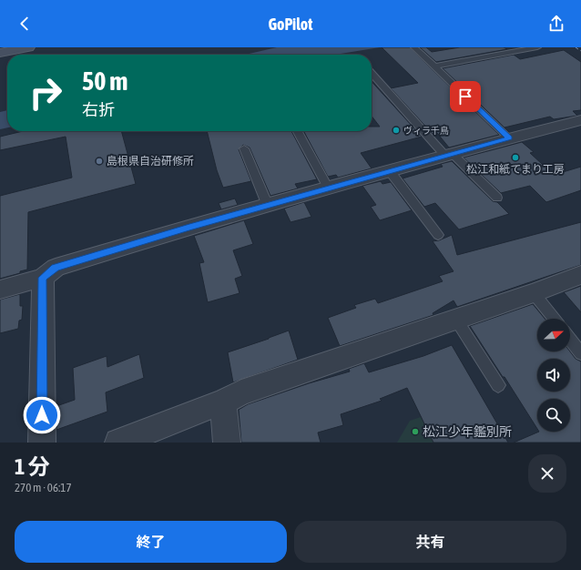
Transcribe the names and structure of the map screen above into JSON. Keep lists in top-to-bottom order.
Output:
{
  "places": [
    "ヴィラ千鳥",
    "松江和紙てまり工房",
    "島根県自治研修所",
    "松江少年鑑別所"
  ],
  "north": "right",
  "page": {
    "header": "GoPilot",
    "turn": ["50 m", "右折"],
    "heading": ["1 分", "270 m · 06:17"],
    "buttons": ["終了", "共有"]
  }
}
